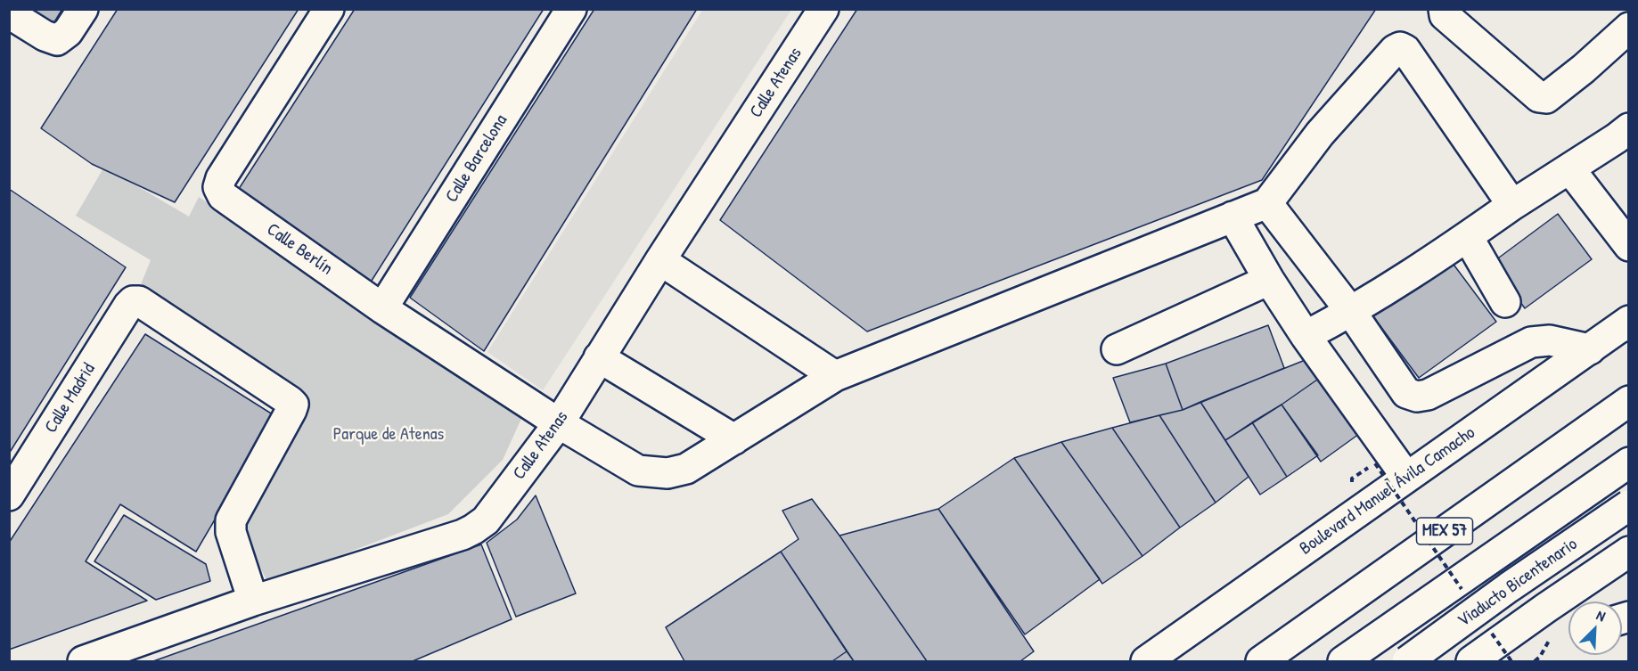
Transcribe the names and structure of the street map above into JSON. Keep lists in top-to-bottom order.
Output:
{
  "streets": {
    "main road": [
      "Calle Atenas",
      "Calle Barcelona",
      "Calle Berlín",
      "Calle Madrid",
      "Boulevard Manuel Ávila Camacho",
      "MEX 57",
      "Viaducto Bicentenario"
    ]
  },
  "crossings": [
    ["Calle Atenas", "Calle Berlín"],
    ["Calle Atenas", "Calle Madrid"],
    ["Calle Barcelona", "Calle Berlín"]
  ],
  "parks": ["Parque de Atenas"],
  "north": "top right"
}
